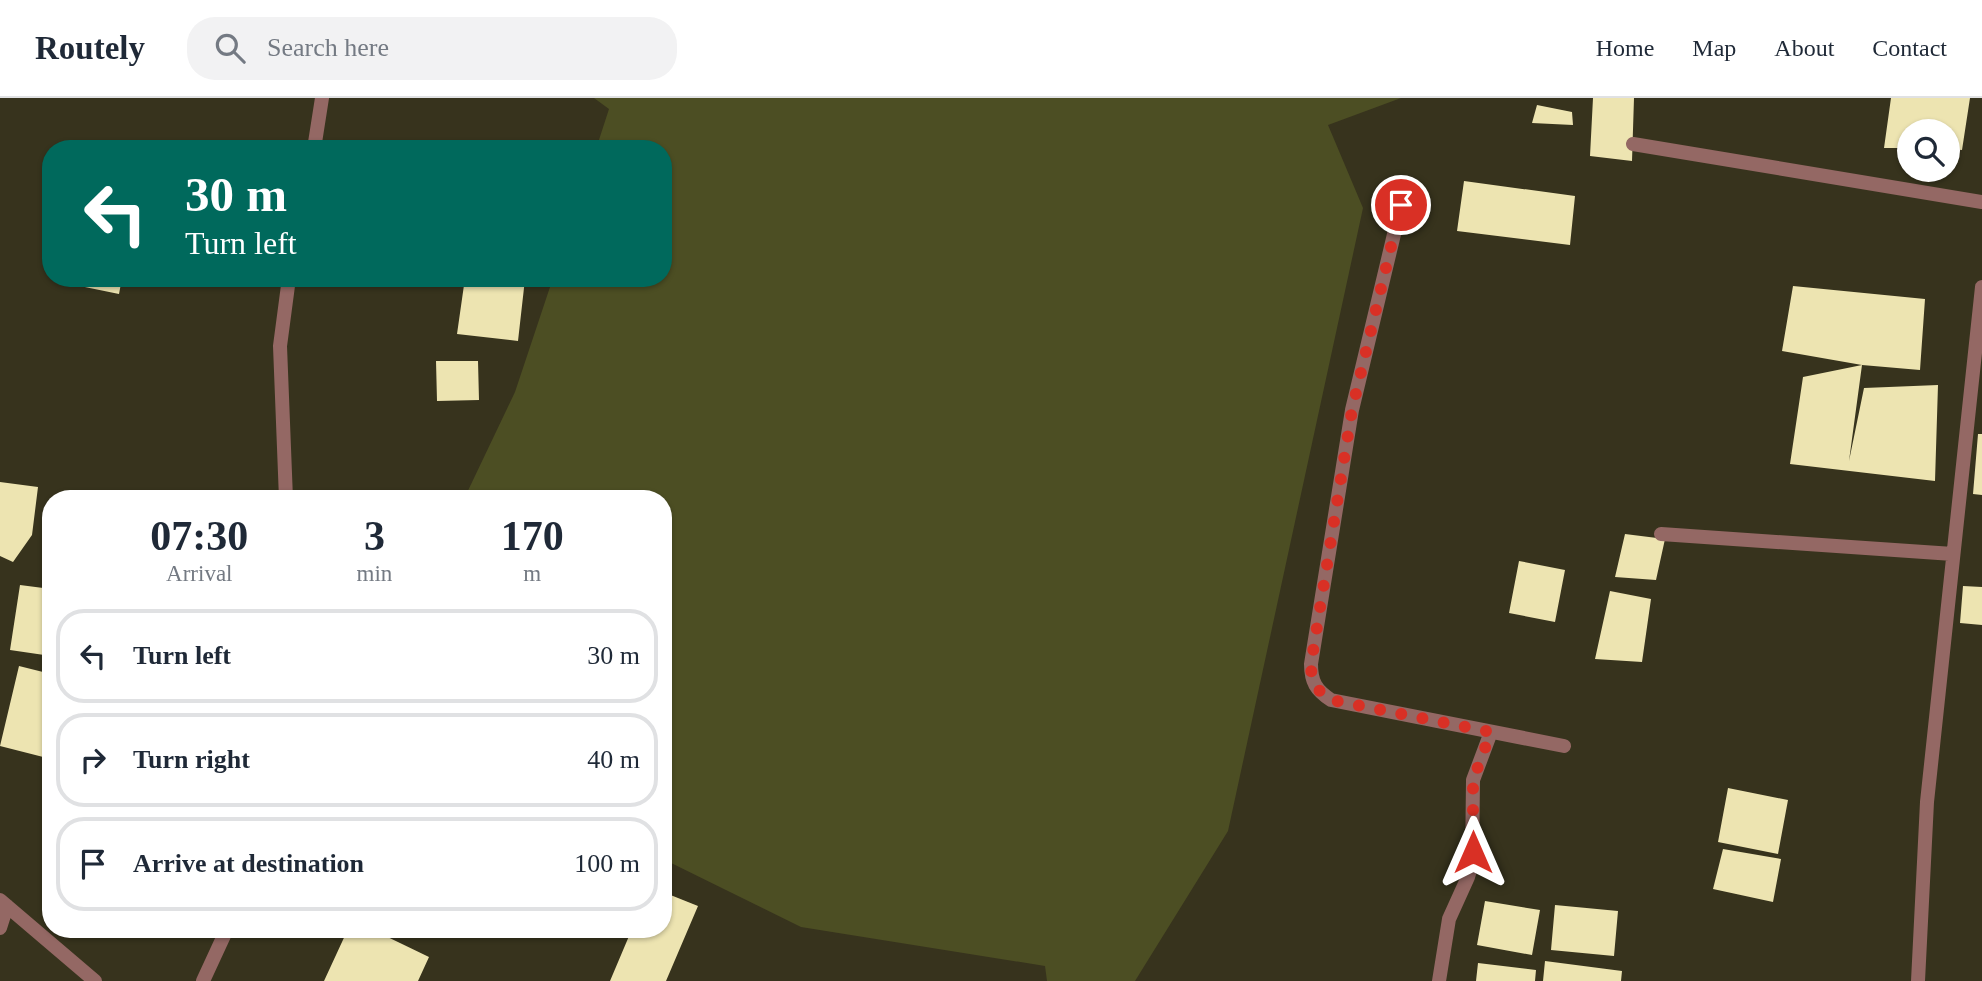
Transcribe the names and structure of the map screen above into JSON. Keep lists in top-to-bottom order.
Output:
{
  "page": {
    "header": "Routely",
    "search": "Search here",
    "nav": [
      "Home",
      "Map",
      "About",
      "Contact"
    ],
    "turn": ["30 m", "Turn left"],
    "eta": [
      "07:30",
      "Arrival",
      "3",
      "min",
      "170",
      "m"
    ],
    "list": [
      {
        "name": "Turn left",
        "value": "30 m"
      },
      {
        "name": "Turn right",
        "value": "40 m"
      },
      {
        "name": "Arrive at destination",
        "value": "100 m"
      }
    ]
  }
}
